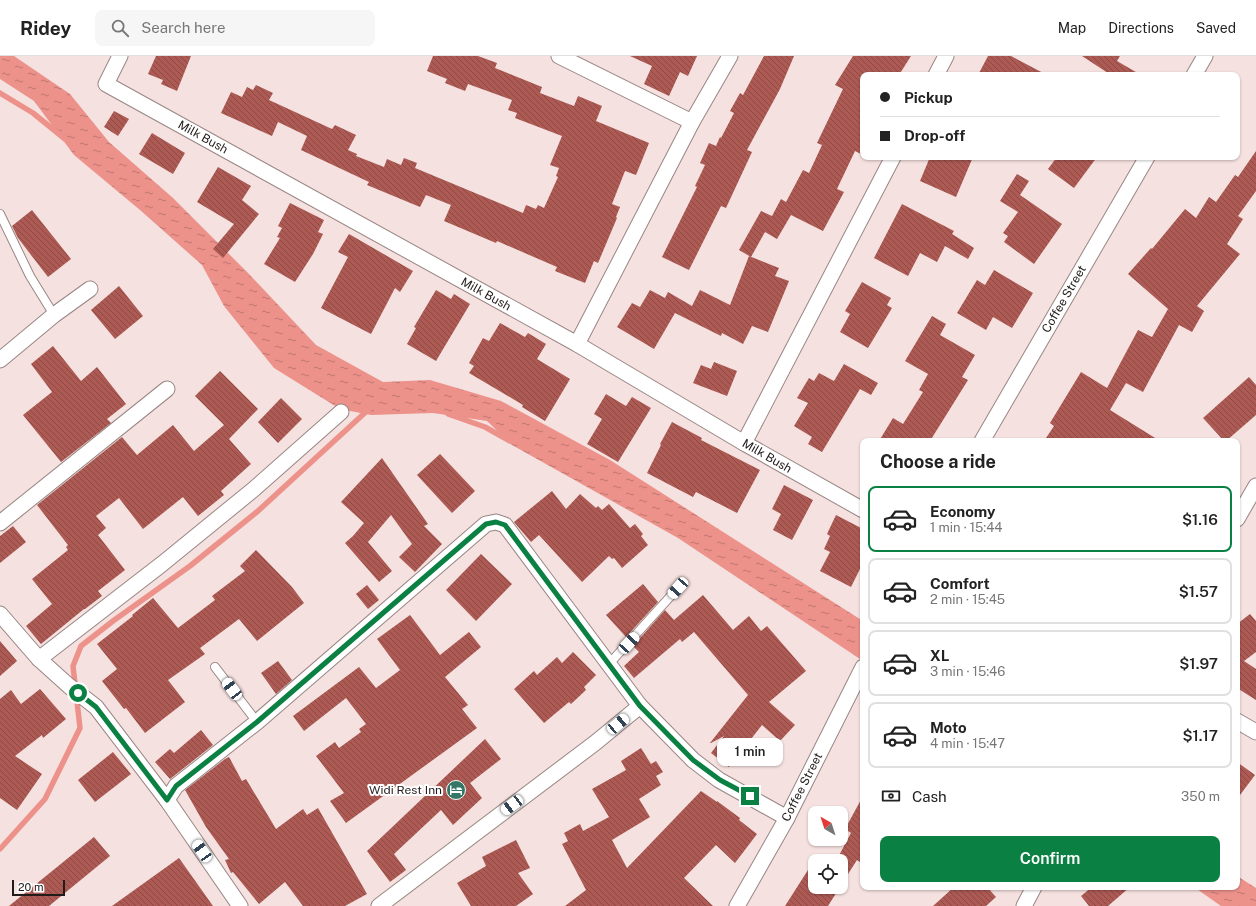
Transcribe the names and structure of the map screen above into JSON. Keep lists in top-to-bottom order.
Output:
{
  "streets": {
    "street": ["Milk Bush", "Coffee Street"]
  },
  "places": {
    "hotel": ["Widi Rest Inn"]
  },
  "scale_bar": "20 m",
  "north": "top left",
  "page": {
    "header": "Ridey",
    "search": "Search here",
    "nav": ["Map", "Directions", "Saved"],
    "banner": ["Pickup", "Drop-off"],
    "heading": "Choose a ride",
    "list": [
      {
        "name": "Economy",
        "note": "1 min · 15:44",
        "value": "$1.16"
      },
      {
        "name": "Comfort",
        "note": "2 min · 15:45",
        "value": "$1.57"
      },
      {
        "name": "XL",
        "note": "3 min · 15:46",
        "value": "$1.97"
      },
      {
        "name": "Moto",
        "note": "4 min · 15:47",
        "value": "$1.17"
      }
    ],
    "bubble": "1 min",
    "pay": ["Cash", "350 m"],
    "buttons": "Confirm",
    "scale": "20 m"
  }
}
